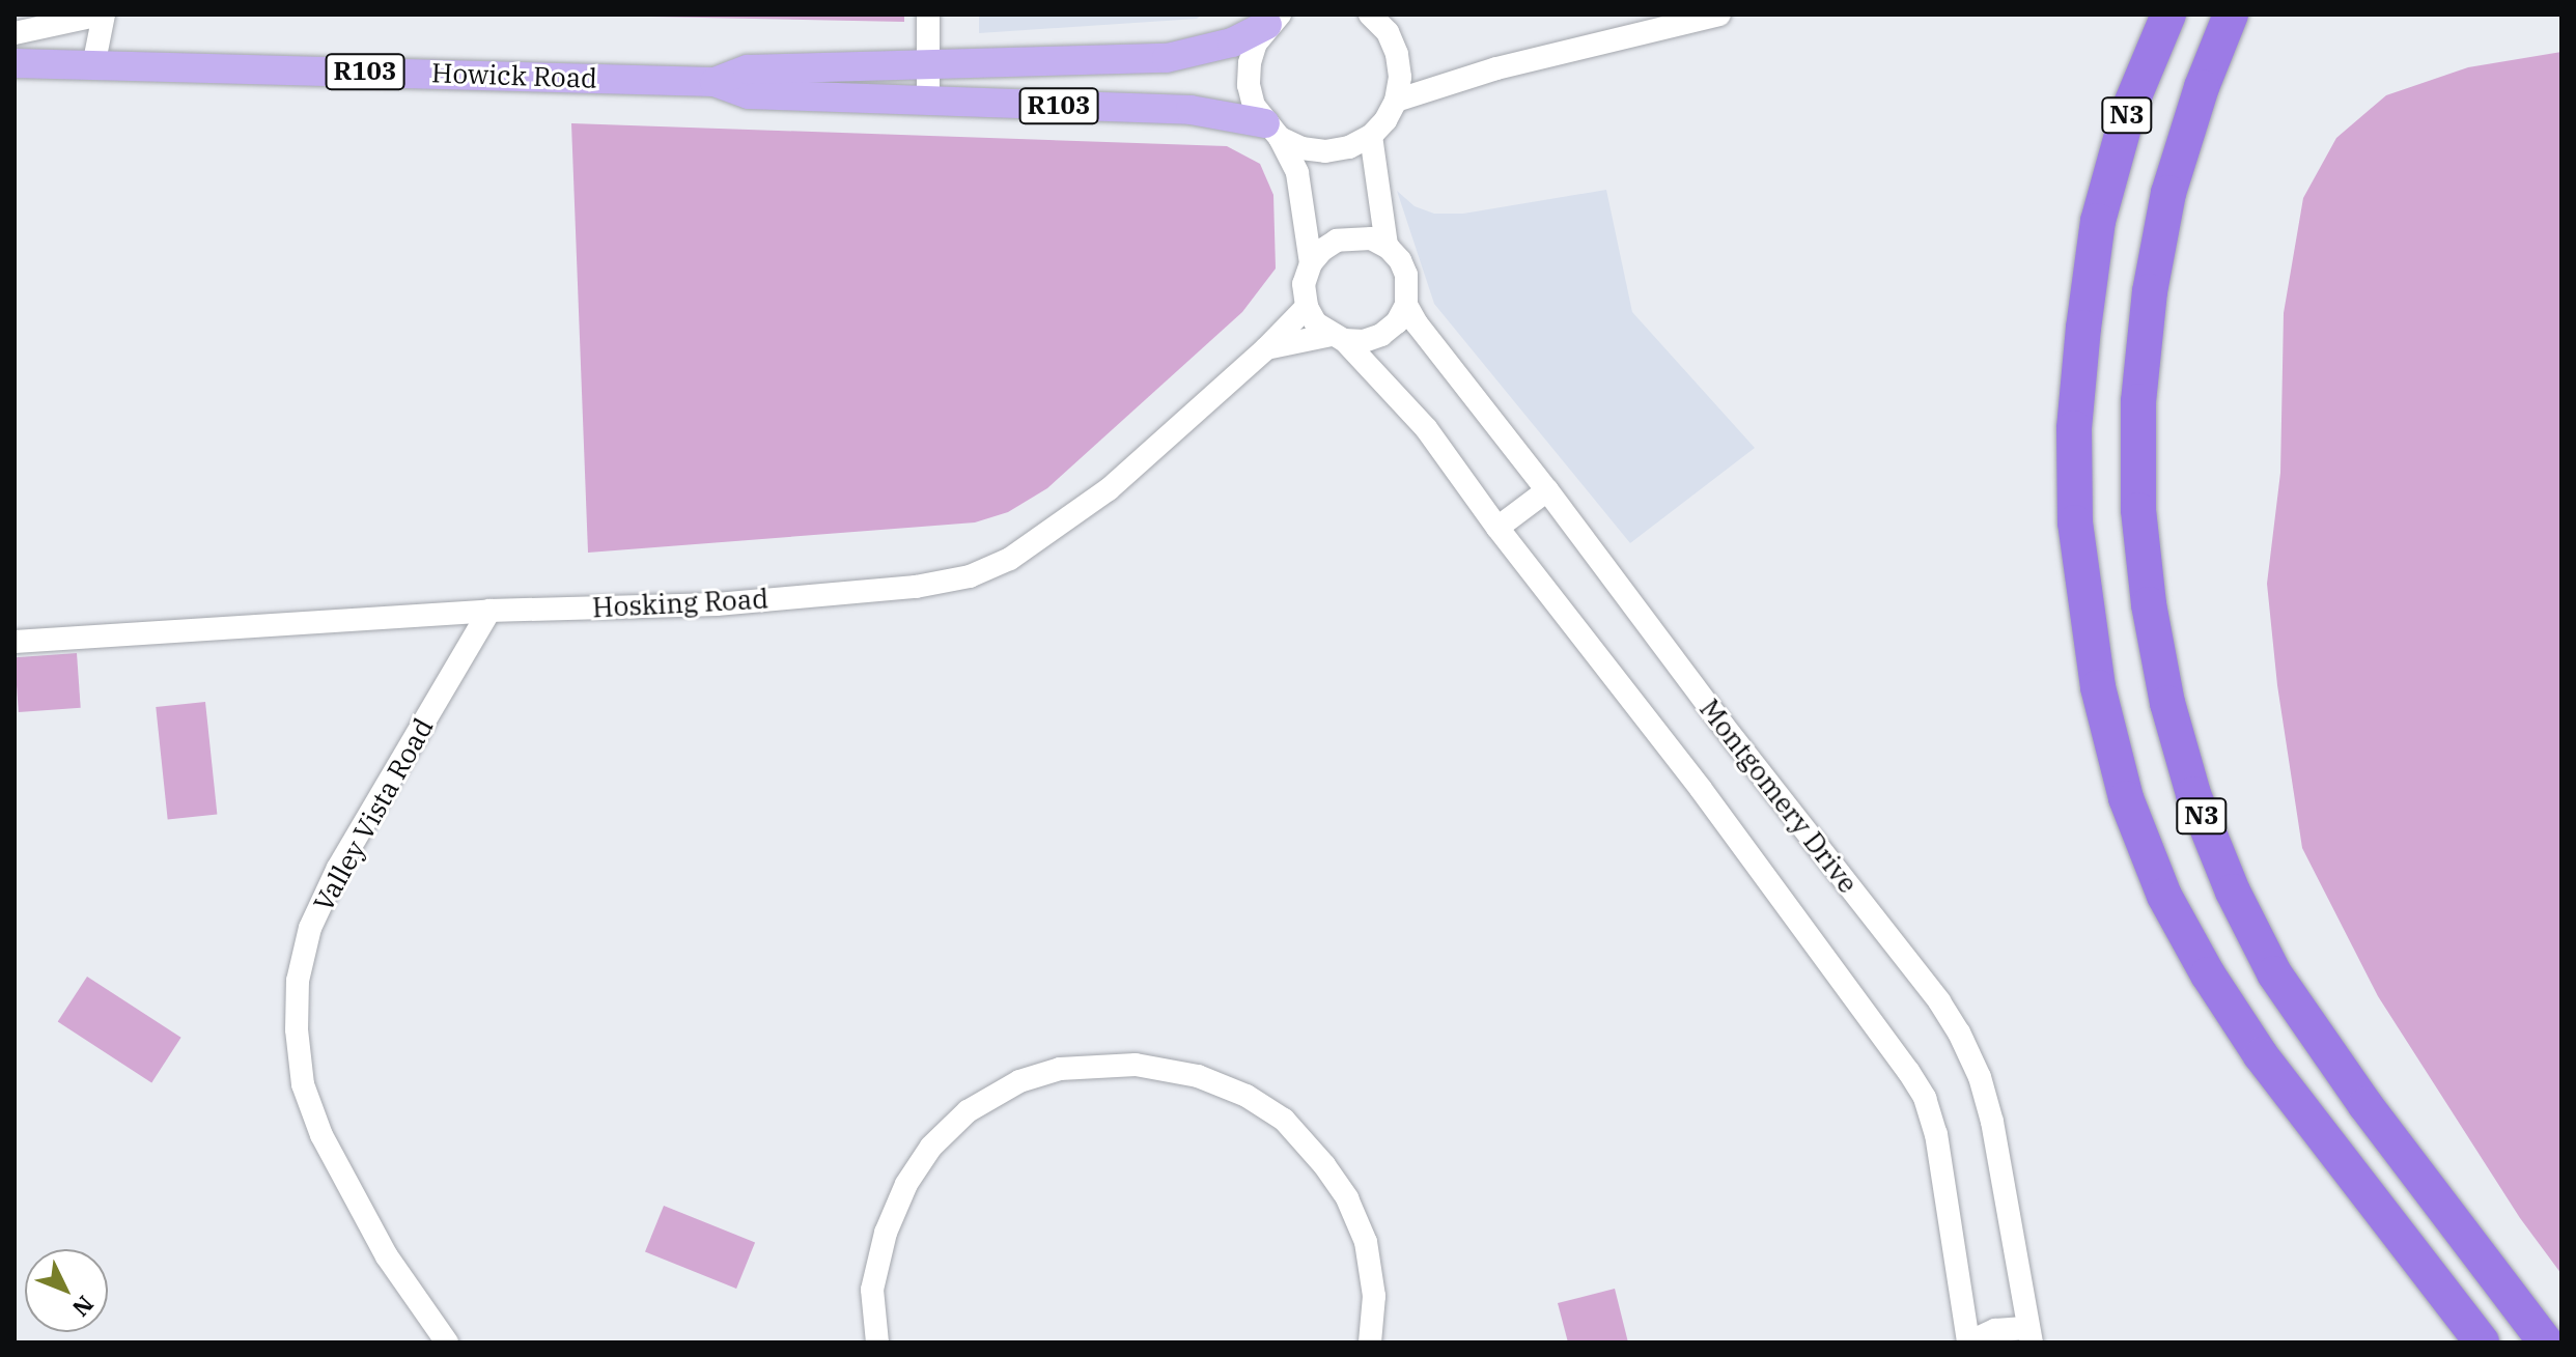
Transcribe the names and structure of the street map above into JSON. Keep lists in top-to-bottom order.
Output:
{
  "streets": {
    "highway": ["N3"],
    "main road": ["R103", "Howick Road"],
    "street": ["Hosking Road", "Montgomery Drive", "Valley Vista Road"]
  },
  "crossings": [
    ["R103", "Howick Road"],
    ["Hosking Road", "Montgomery Drive"],
    ["Hosking Road", "Valley Vista Road"]
  ],
  "north": "bottom right"
}
